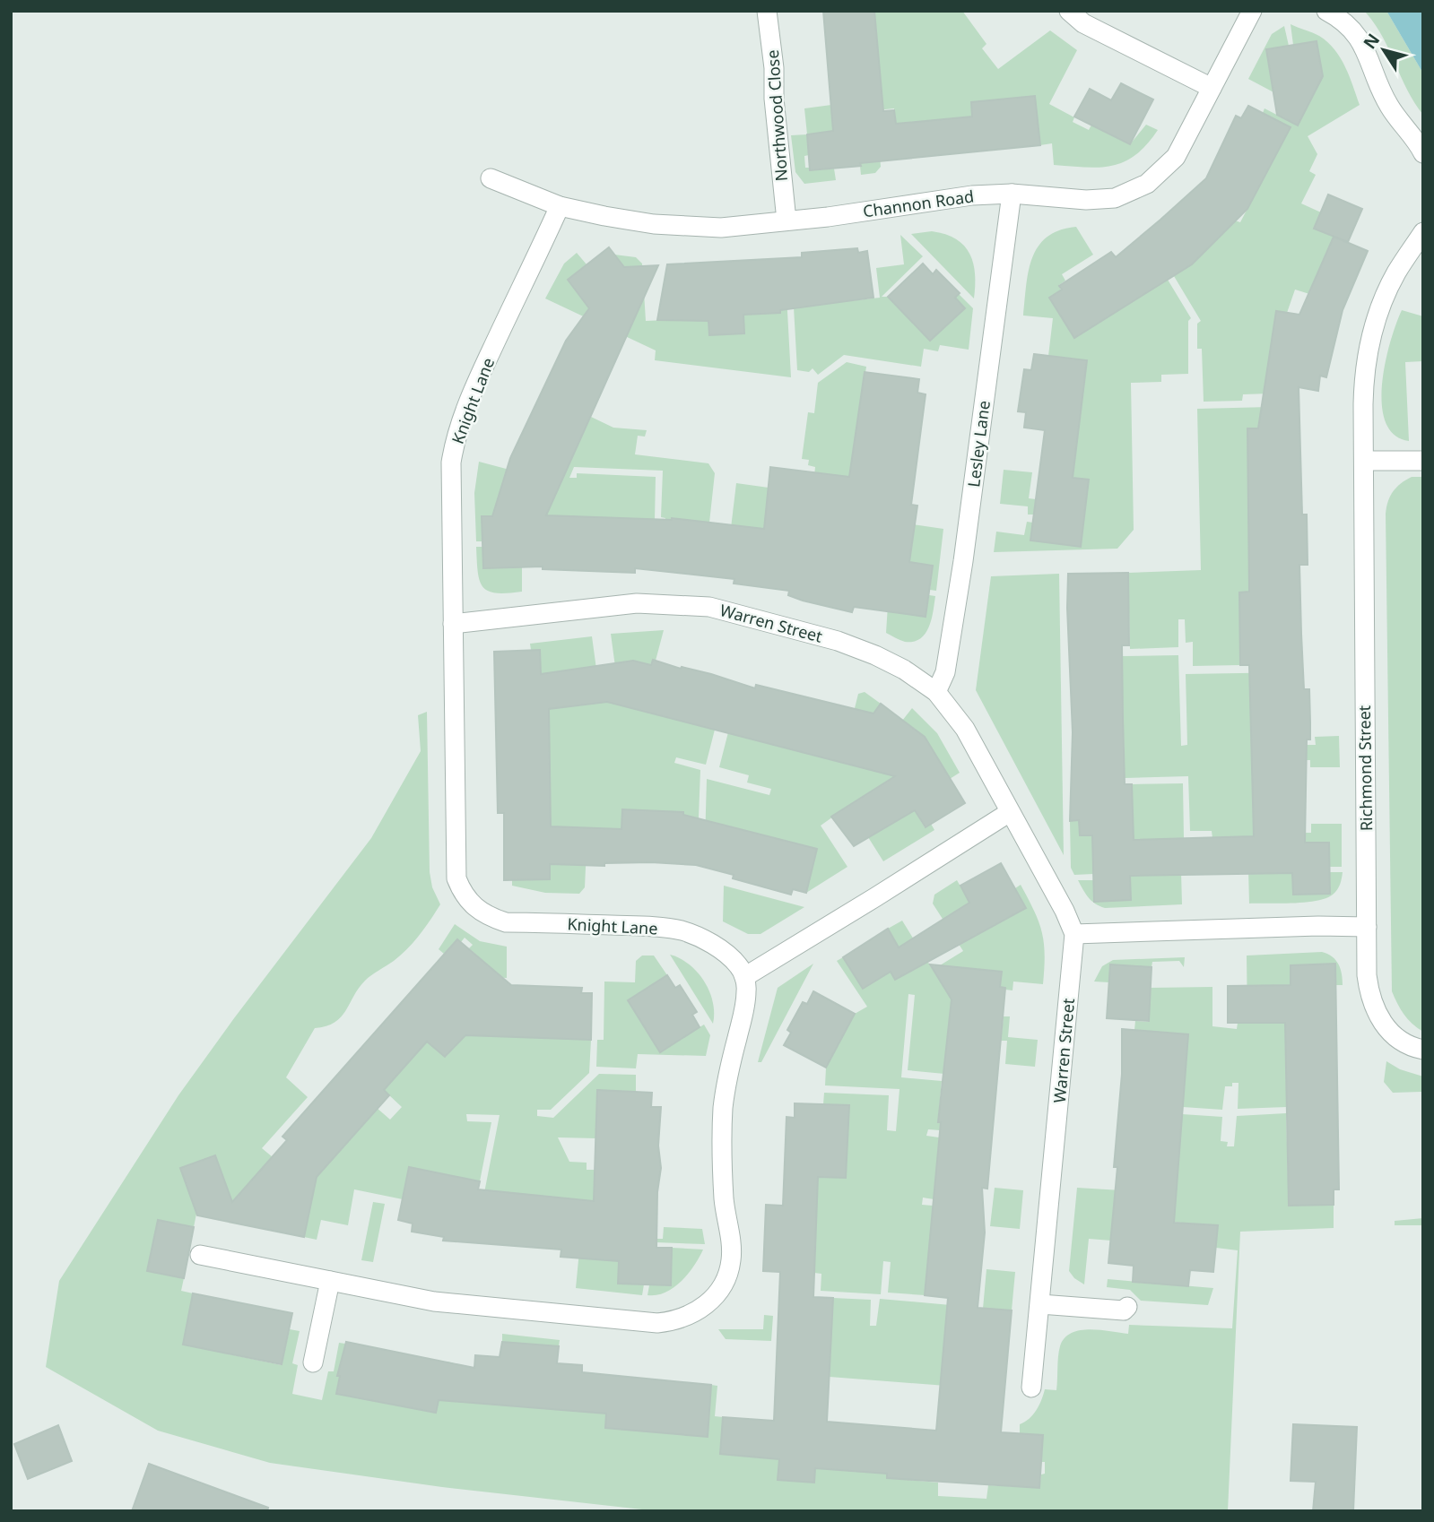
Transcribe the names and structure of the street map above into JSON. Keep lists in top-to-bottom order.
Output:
{
  "streets": {
    "street": [
      "Northwood Close",
      "Channon Road",
      "Knight Lane",
      "Lesley Lane",
      "Warren Street",
      "Richmond Street"
    ]
  },
  "crossings": [
    ["Northwood Close", "Channon Road"],
    ["Channon Road", "Knight Lane"],
    ["Channon Road", "Lesley Lane"],
    ["Knight Lane", "Warren Street"],
    ["Lesley Lane", "Warren Street"]
  ],
  "north": "top left"
}
